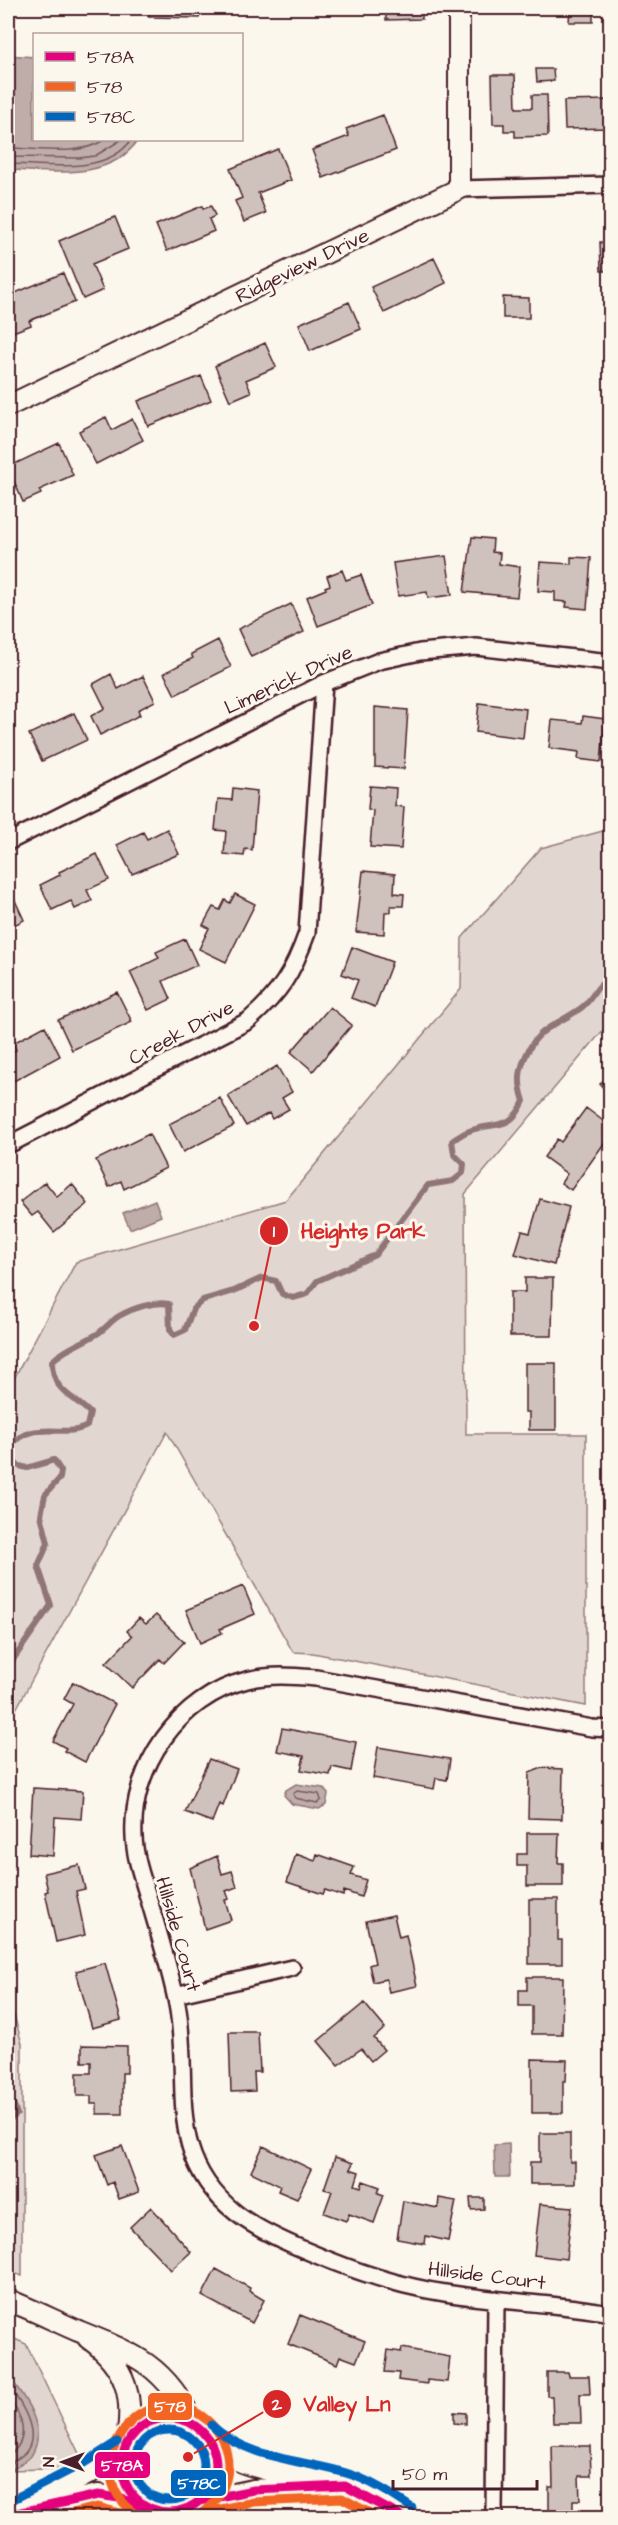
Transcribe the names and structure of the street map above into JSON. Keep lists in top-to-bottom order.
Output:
{
  "streets": {
    "street": [
      "Ridgeview Drive",
      "Limerick Drive",
      "Creek Drive",
      "Hillside Court"
    ]
  },
  "crossings": [
    ["Limerick Drive", "Creek Drive"]
  ],
  "places": ["Heights Park", "Valley Ln"],
  "lines": ["transit line 578", "transit line 578A", "transit line 578C"],
  "legend": ["578A", "578", "578C"],
  "scale_bar": "50 m",
  "north": "left"
}
